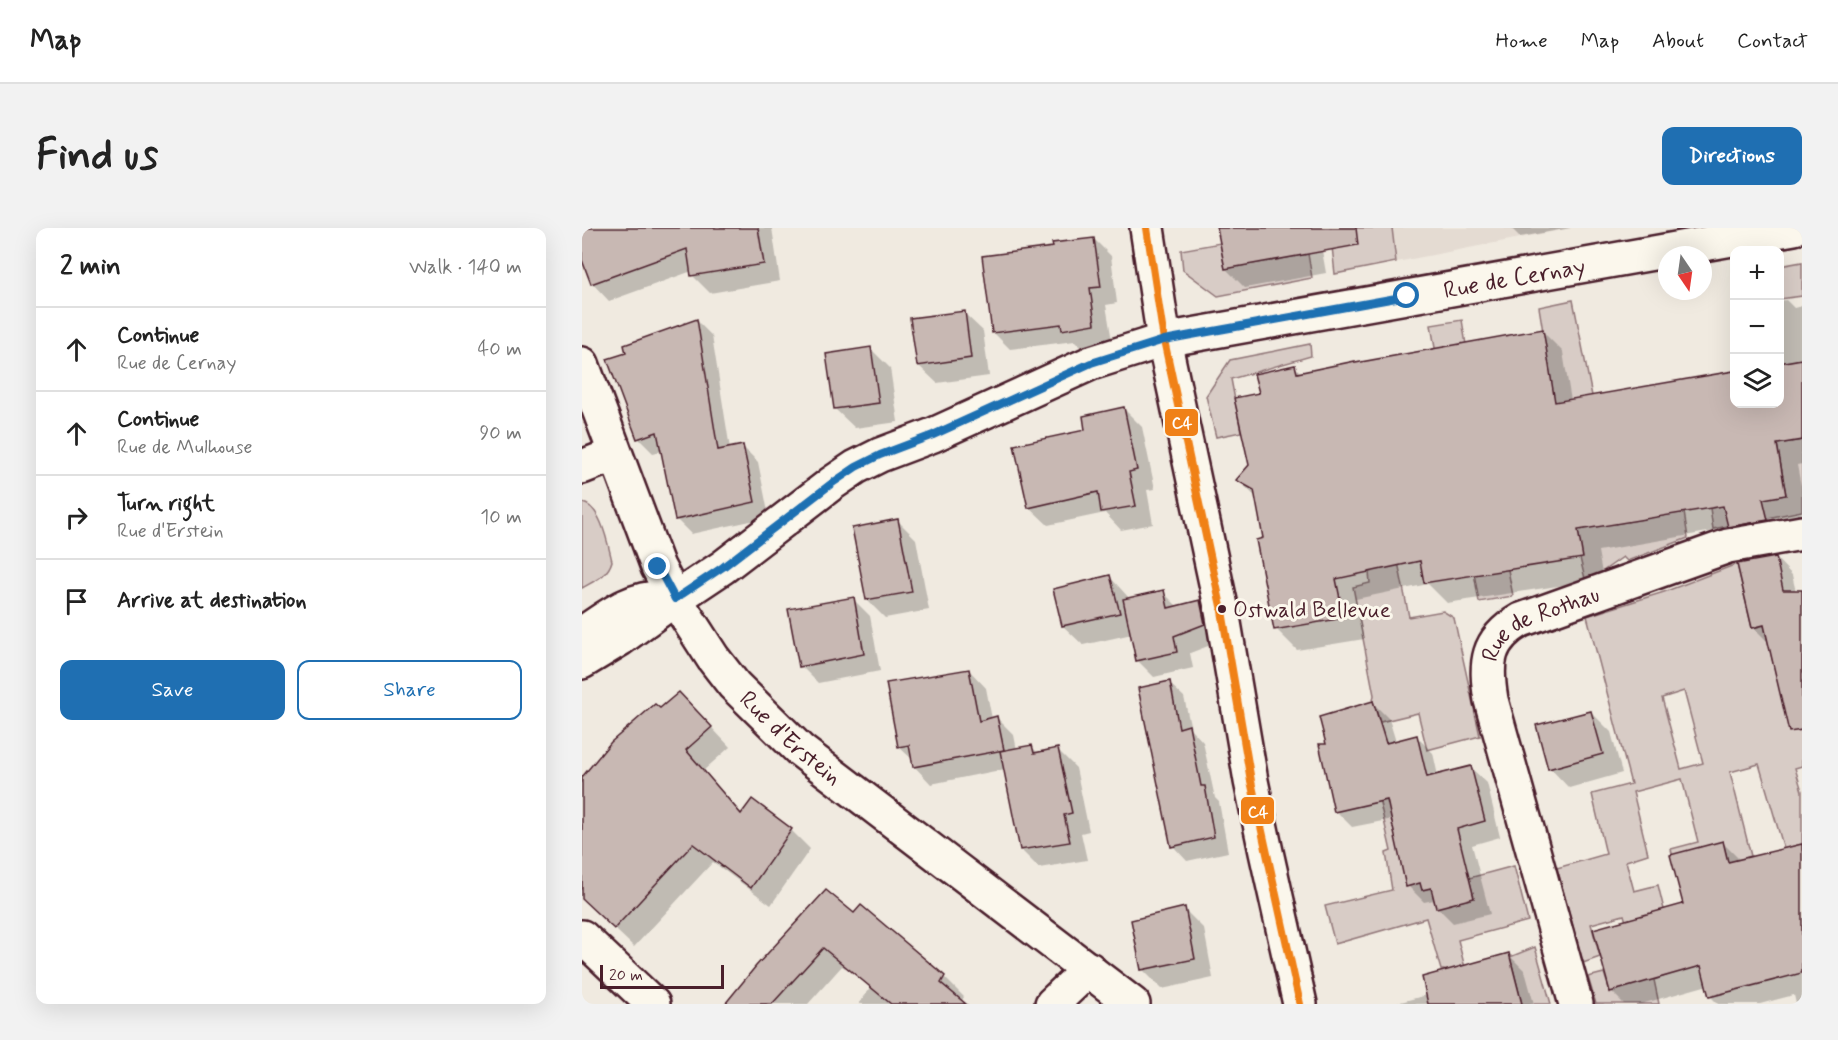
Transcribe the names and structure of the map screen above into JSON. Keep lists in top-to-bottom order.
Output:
{
  "streets": {
    "street": ["Rue de Cernay", "Rue de Rothau", "Rue d'Erstein"]
  },
  "crossings": [
    ["Rue de Cernay", "Rue d'Erstein"]
  ],
  "places": ["Ostwald Bellevue"],
  "lines": ["transit line C4"],
  "scale_bar": "20 m",
  "north": "bottom",
  "page": {
    "header": "Map",
    "nav": [
      "Home",
      "Map",
      "About",
      "Contact"
    ],
    "buttons": [
      "Directions",
      ["Save", "Share"]
    ],
    "title": "Find us",
    "heading": ["2 min", "Walk · 140 m"],
    "map_buttons": ["+", "−"],
    "list": [
      ["Continue", "Rue de Cernay", "40 m"],
      ["Continue", "Rue de Mulhouse", "90 m"],
      ["Turn right", "Rue d'Erstein", "10 m"],
      "Arrive at destination"
    ],
    "scale": "20 m"
  }
}
